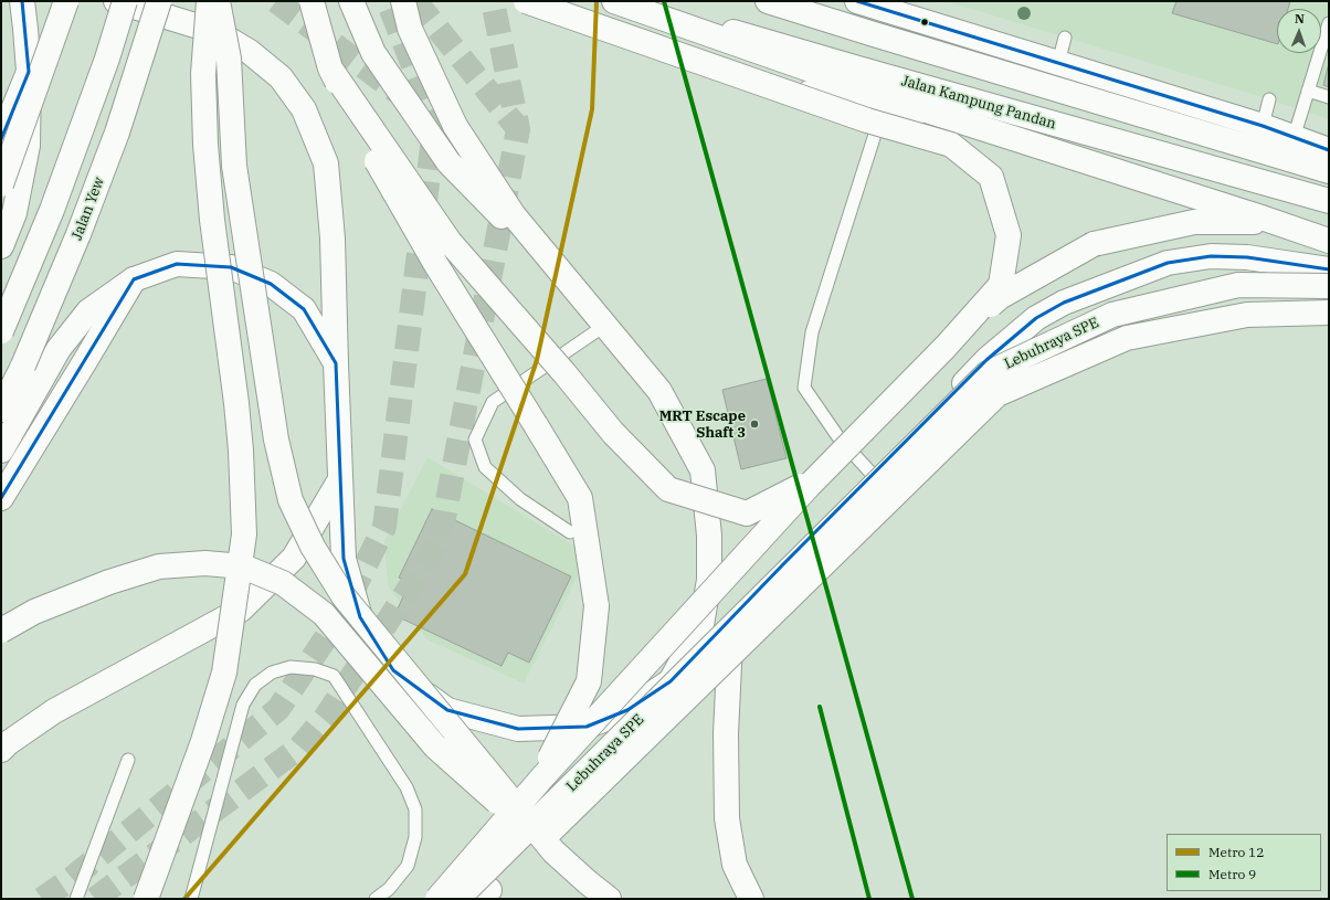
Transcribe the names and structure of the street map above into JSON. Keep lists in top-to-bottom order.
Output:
{
  "streets": {
    "main road": ["Jalan Kampung Pandan", "Jalan Yew", "Lebuhraya SPE"]
  },
  "places": ["MRT Escape Shaft 3"],
  "lines": ["metro line 12", "metro line 9"],
  "legend": ["Metro 12", "Metro 9"],
  "north": "top"
}
